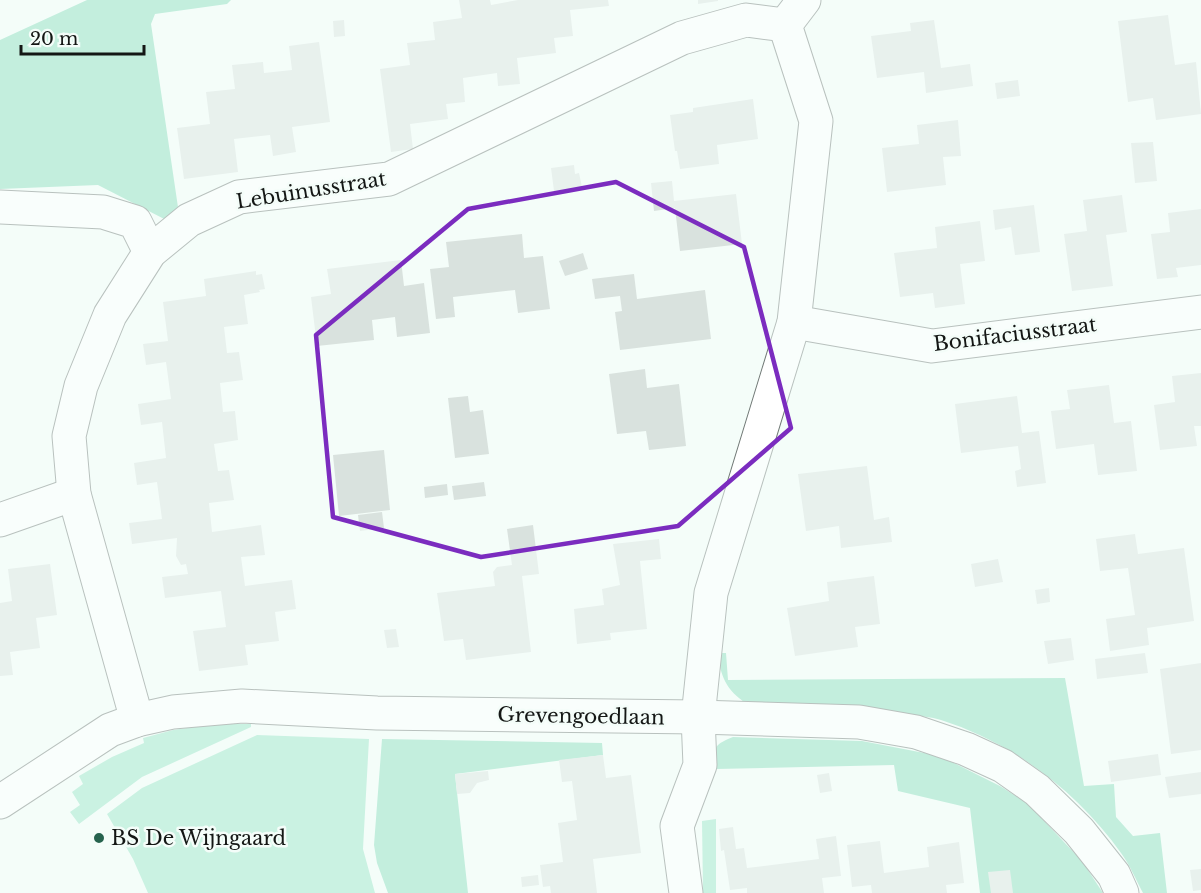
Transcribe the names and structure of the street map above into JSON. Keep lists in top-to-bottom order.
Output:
{
  "streets": {
    "street": ["Lebuinusstraat", "Bonifaciusstraat", "Grevengoedlaan"]
  },
  "crossings": [
    ["Lebuinusstraat", "Grevengoedlaan"]
  ],
  "places": ["BS De Wijngaard"],
  "scale_bar": "20 m"
}
